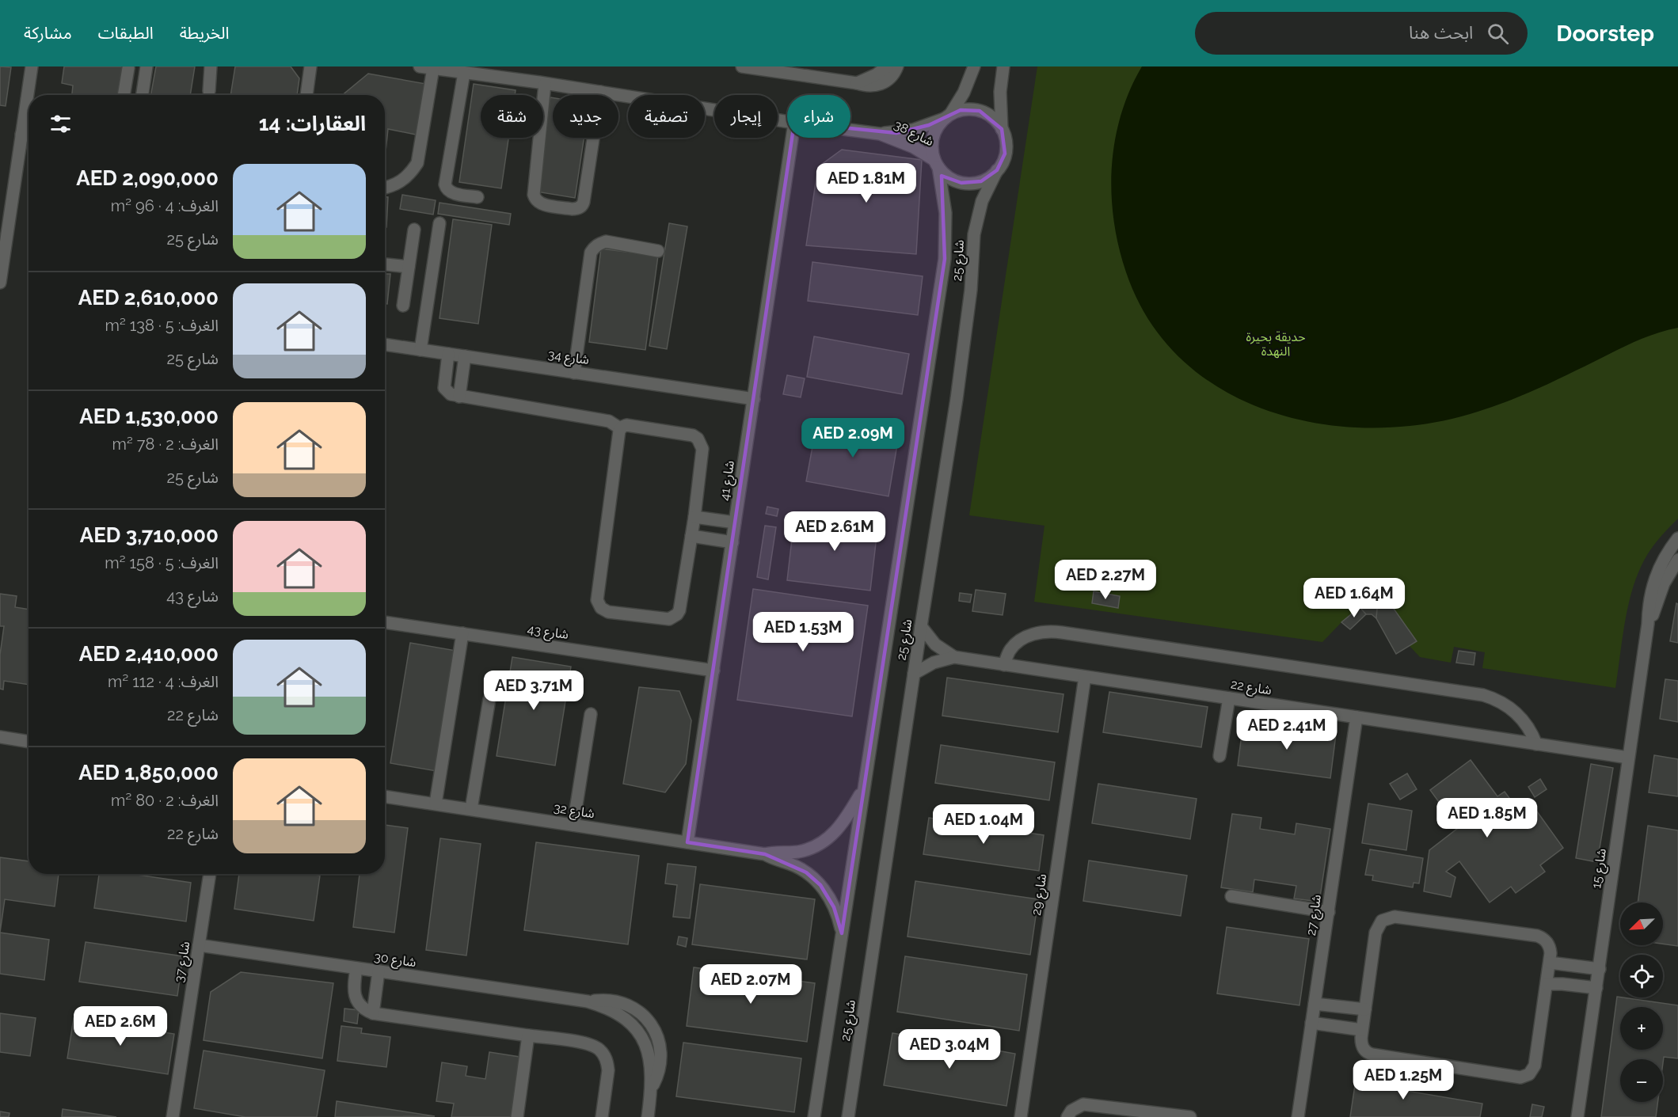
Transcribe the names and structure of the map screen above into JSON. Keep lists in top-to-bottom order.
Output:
{
  "streets": {
    "street": [
      "شارع 38",
      "شارع 25",
      "شارع 34",
      "شارع 41",
      "شارع 43",
      "شارع 22",
      "شارع 32",
      "شارع 15",
      "شارع 29",
      "شارع 27",
      "شارع 30",
      "شارع 37"
    ]
  },
  "crossings": [
    ["شارع 38", "شارع 25"],
    ["شارع 25", "شارع 22"],
    ["شارع 25", "شارع 32"],
    ["شارع 34", "شارع 41"],
    ["شارع 41", "شارع 43"],
    ["شارع 41", "شارع 32"],
    ["شارع 22", "شارع 15"],
    ["شارع 22", "شارع 29"],
    ["شارع 22", "شارع 27"],
    ["شارع 30", "شارع 37"]
  ],
  "parks": ["حديقة بحيرة النهدة"],
  "north": "bottom left",
  "page": {
    "header": "Doorstep",
    "search": "ابحث هنا",
    "nav": ["الخريطة", "الطبقات", "مشاركة"],
    "chip": [
      "شراء",
      "إيجار",
      "تصفية",
      "جديد",
      "شقة"
    ],
    "heading": "العقارات: 14",
    "list": [
      {
        "name": "AED 2,090,000",
        "note": "الغرف: 4 · 96 m² · شارع 25"
      },
      {
        "name": "AED 2,610,000",
        "note": "الغرف: 5 · 138 m² · شارع 25"
      },
      {
        "name": "AED 1,530,000",
        "note": "الغرف: 2 · 78 m² · شارع 25"
      },
      {
        "name": "AED 3,710,000",
        "note": "الغرف: 5 · 158 m² · شارع 43"
      },
      {
        "name": "AED 2,410,000",
        "note": "الغرف: 4 · 112 m² · شارع 22"
      },
      {
        "name": "AED 1,850,000",
        "note": "الغرف: 2 · 80 m² · شارع 22"
      }
    ],
    "price": [
      "AED 1.81M",
      "AED 2.09M",
      "AED 2.61M",
      "AED 2.27M",
      "AED 1.64M",
      "AED 1.53M",
      "AED 3.71M",
      "AED 2.41M",
      "AED 1.85M",
      "AED 1.04M",
      "AED 2.07M",
      "AED 2.6M",
      "AED 3.04M",
      "AED 1.25M"
    ],
    "map_buttons": ["+", "−"]
  }
}
